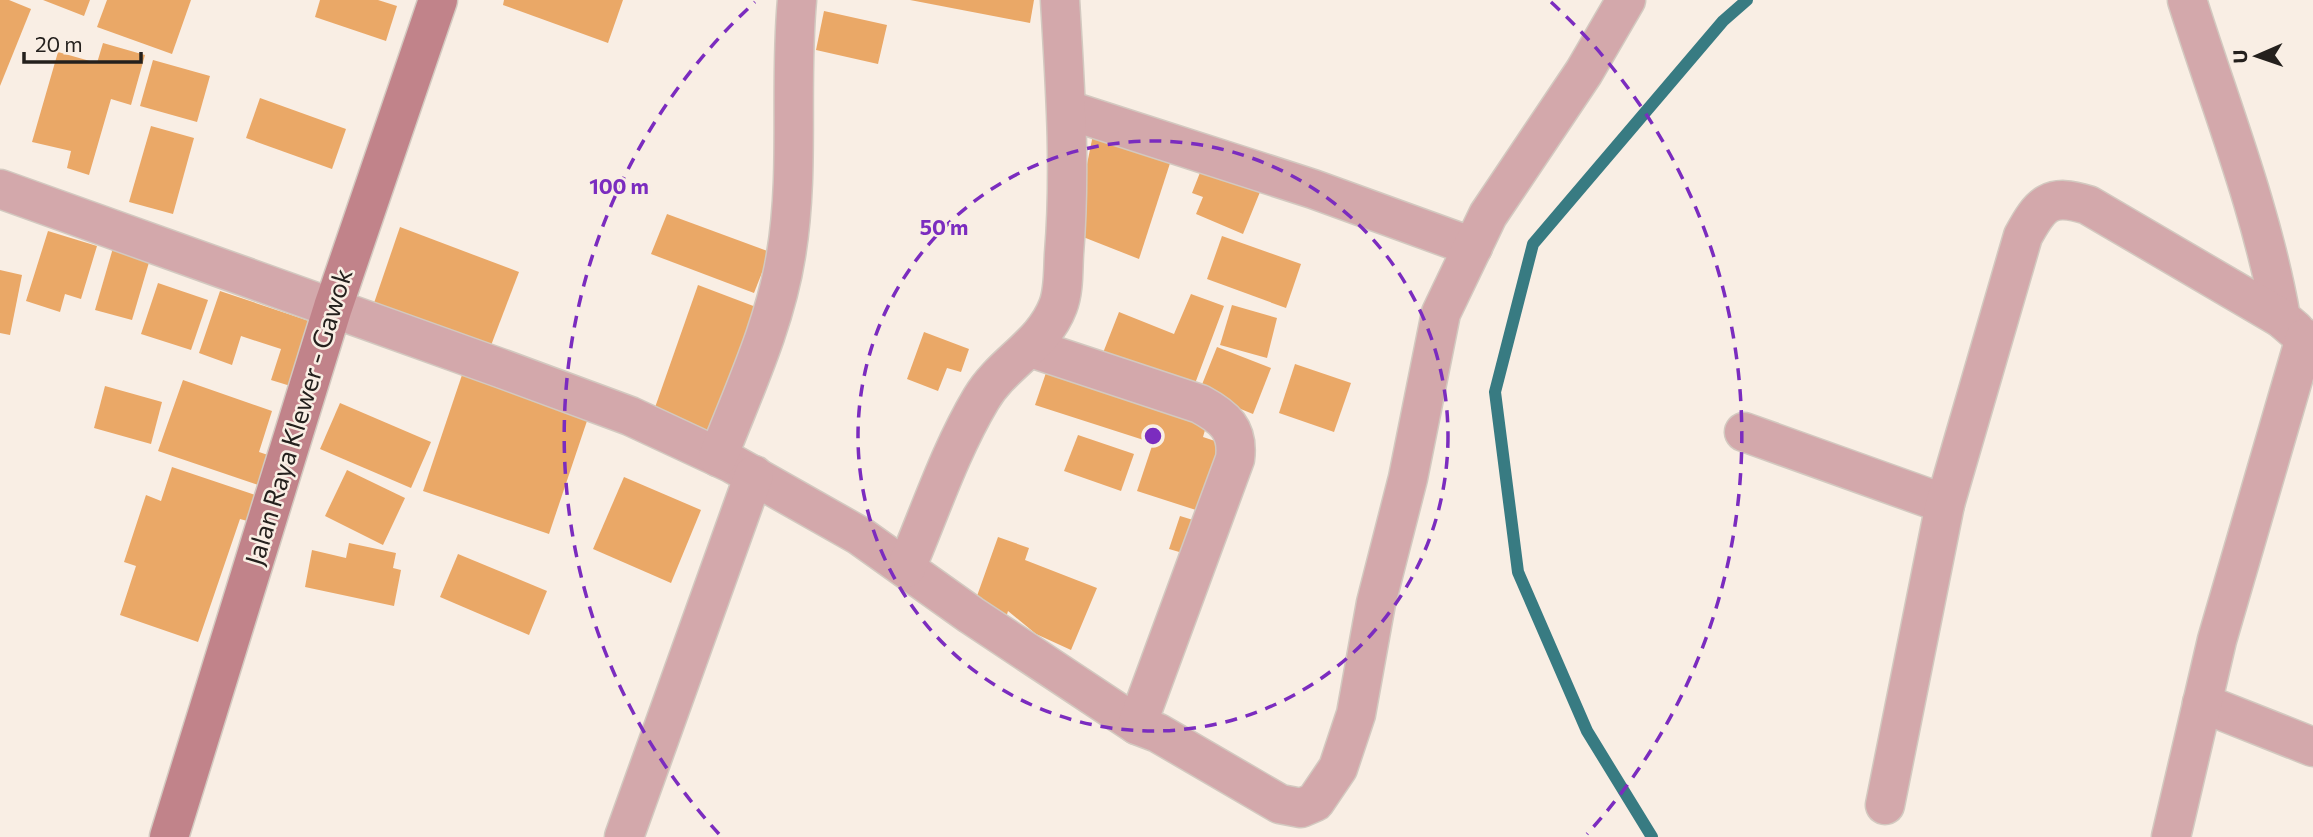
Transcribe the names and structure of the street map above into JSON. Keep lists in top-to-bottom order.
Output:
{
  "streets": {
    "main road": ["Jalan Raya Klewer - Gawok"]
  },
  "scale_bar": "20 m",
  "north": "left",
  "rings": ["100 m", "50 m"]
}
